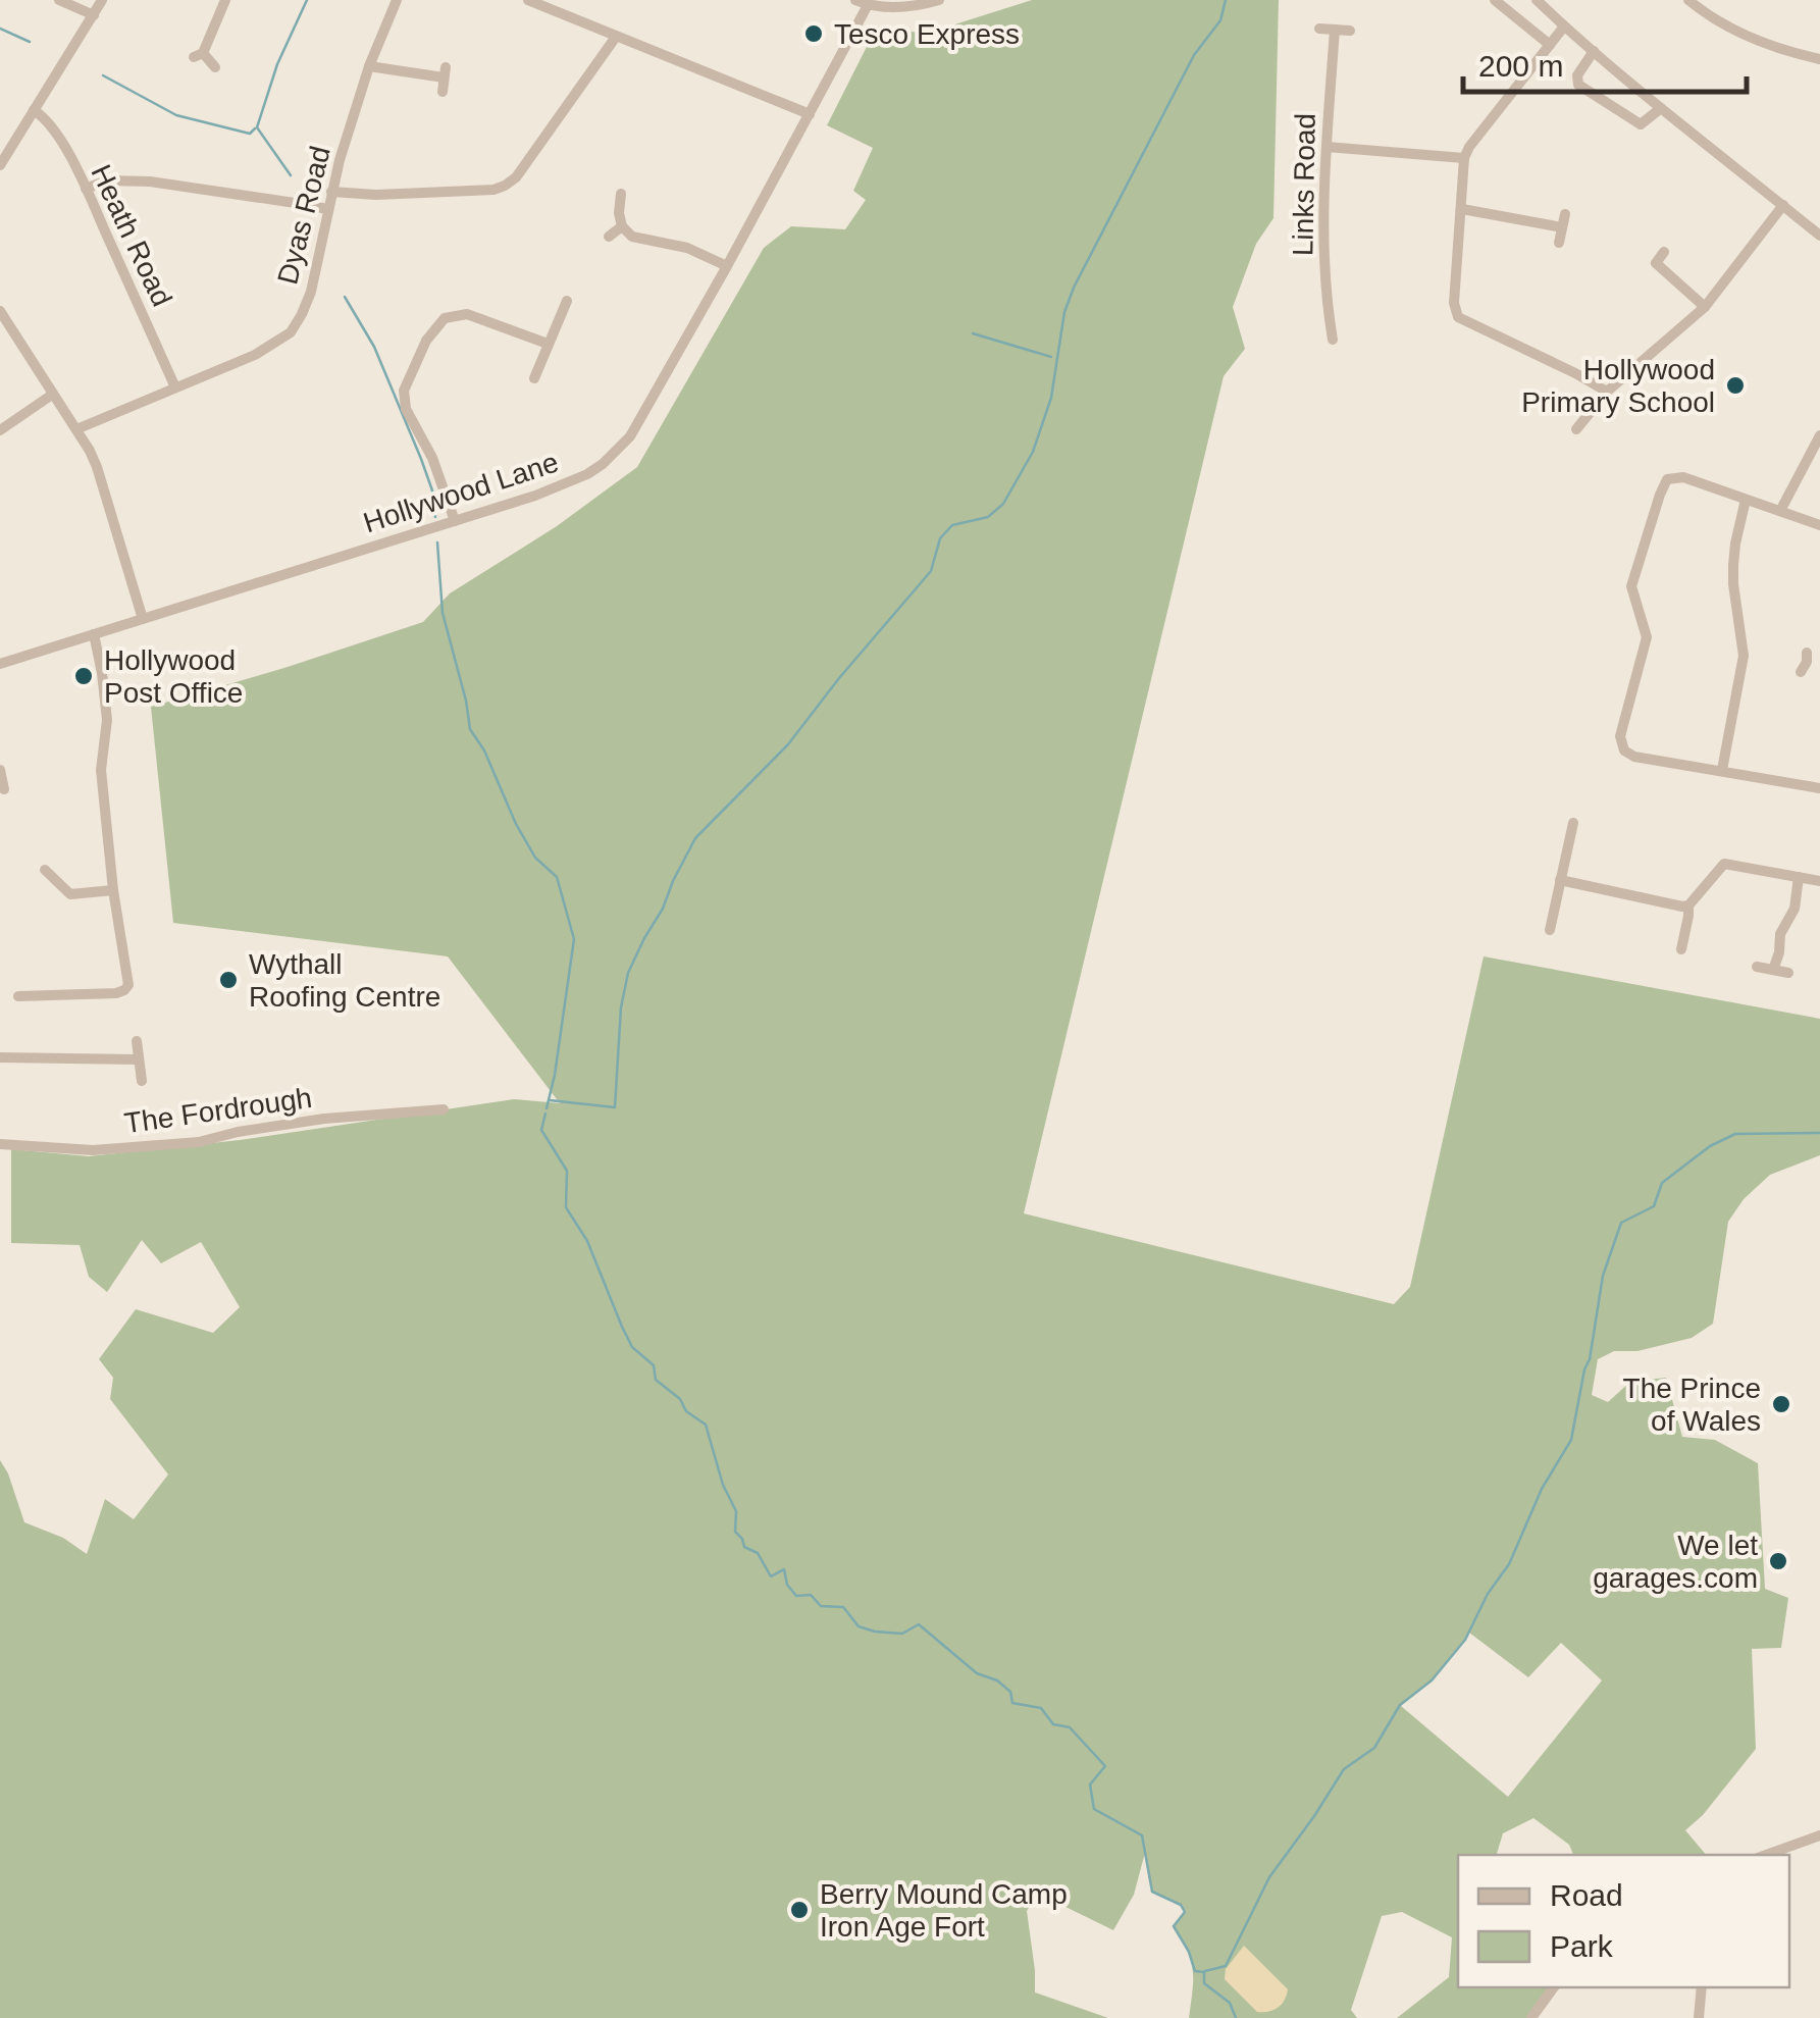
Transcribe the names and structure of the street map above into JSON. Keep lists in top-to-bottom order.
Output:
{
  "streets": {
    "street": [
      "Links Road",
      "Dyas Road",
      "Heath Road",
      "Hollywood Lane",
      "The Fordrough"
    ]
  },
  "crossings": [
    ["Dyas Road", "Heath Road"]
  ],
  "places": [
    "Tesco Express",
    "Hollywood Primary School",
    "Hollywood Post Office",
    "Wythall Roofing Centre",
    "The Prince of Wales",
    "We let garages.com",
    "Berry Mound Camp Iron Age Fort"
  ],
  "legend": ["Road", "Park"],
  "scale_bar": "200 m"
}
